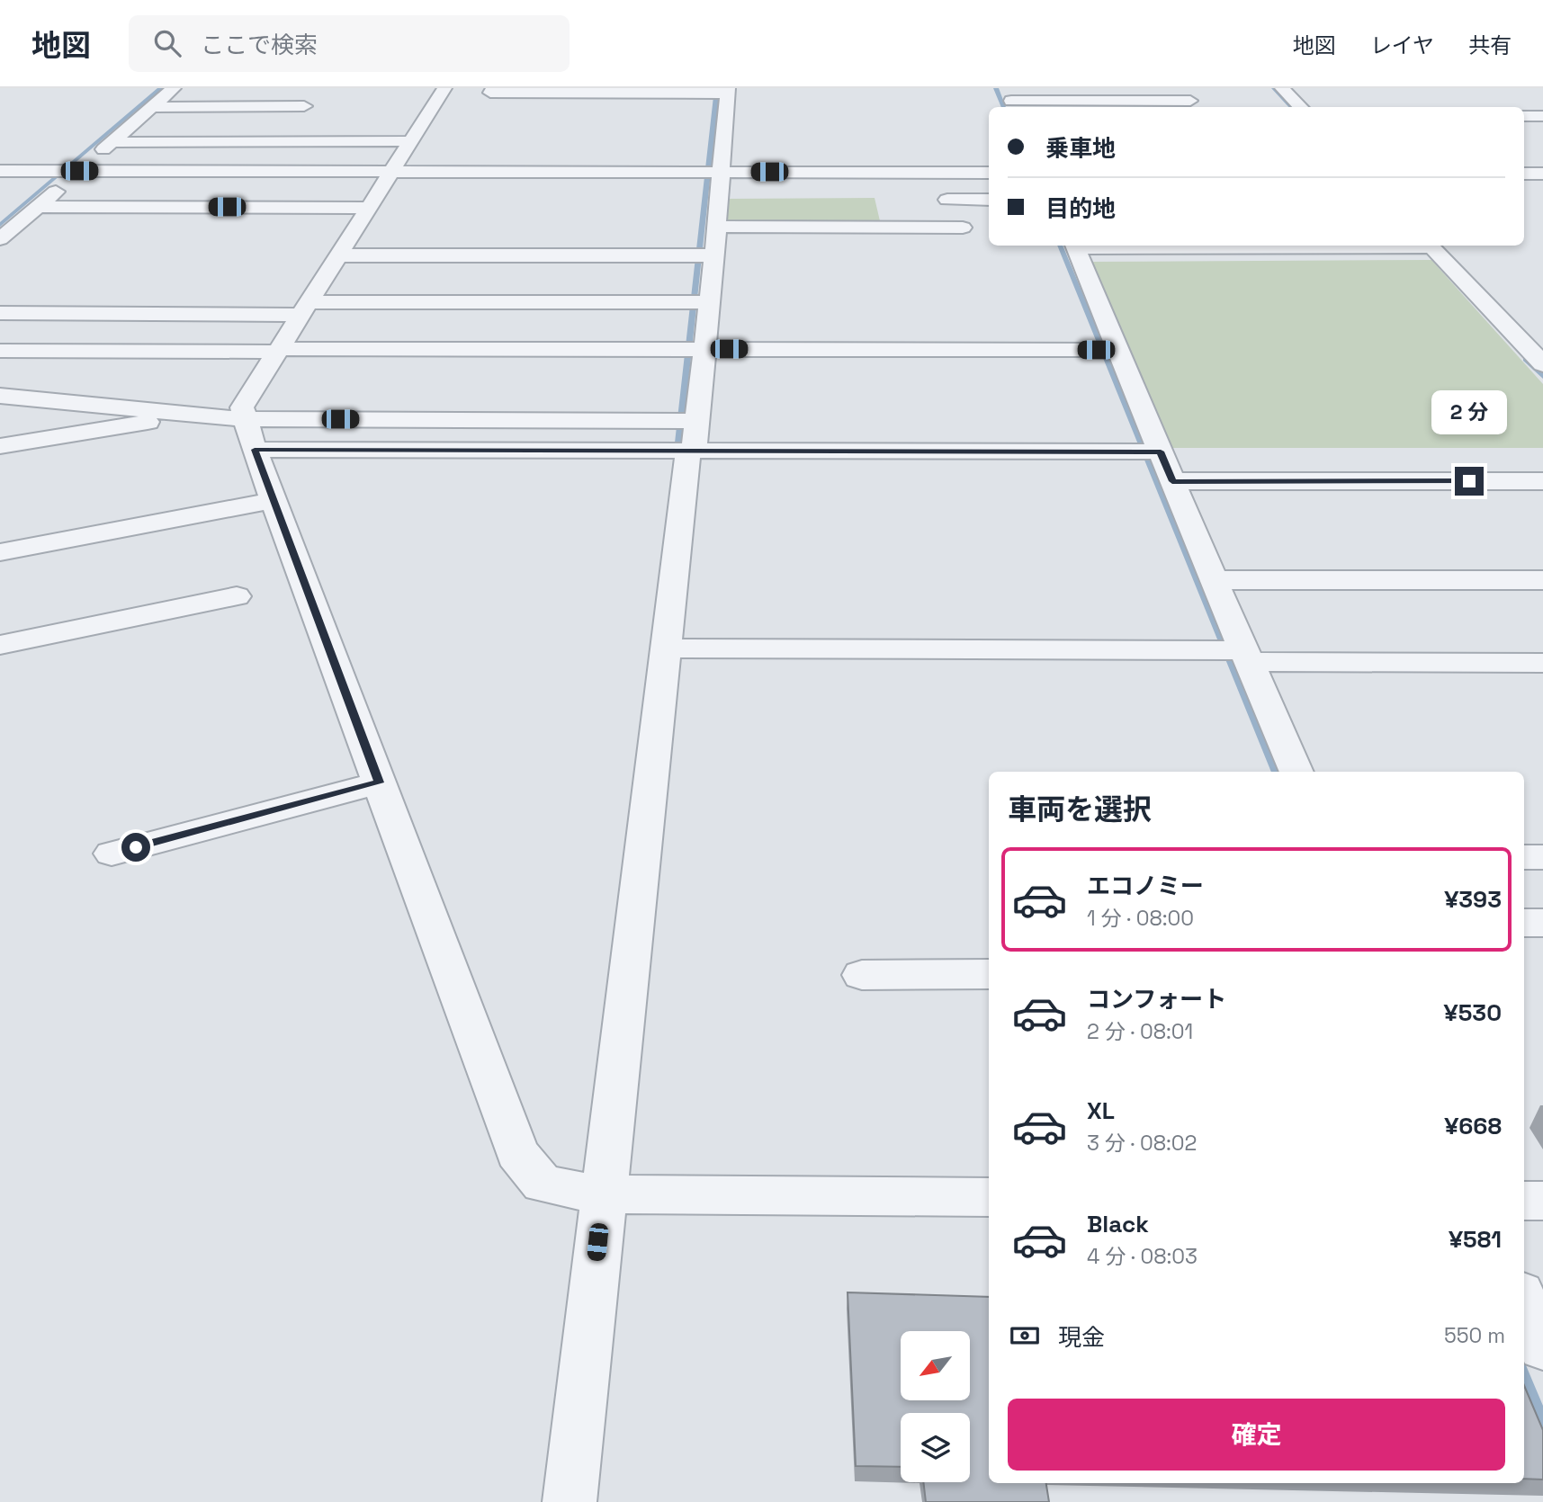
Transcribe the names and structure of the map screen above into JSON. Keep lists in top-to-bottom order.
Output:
{
  "north": "bottom left",
  "page": {
    "header": "地図",
    "search": "ここで検索",
    "nav": ["地図", "レイヤ", "共有"],
    "banner": ["乗車地", "目的地"],
    "bubble": "2 分",
    "heading": "車両を選択",
    "list": [
      {
        "name": "エコノミー",
        "note": "1 分 · 08:00",
        "value": "¥393"
      },
      {
        "name": "コンフォート",
        "note": "2 分 · 08:01",
        "value": "¥530"
      },
      {
        "name": "XL",
        "note": "3 分 · 08:02",
        "value": "¥668"
      },
      {
        "name": "Black",
        "note": "4 分 · 08:03",
        "value": "¥581"
      }
    ],
    "pay": ["現金", "550 m"],
    "buttons": "確定"
  }
}
